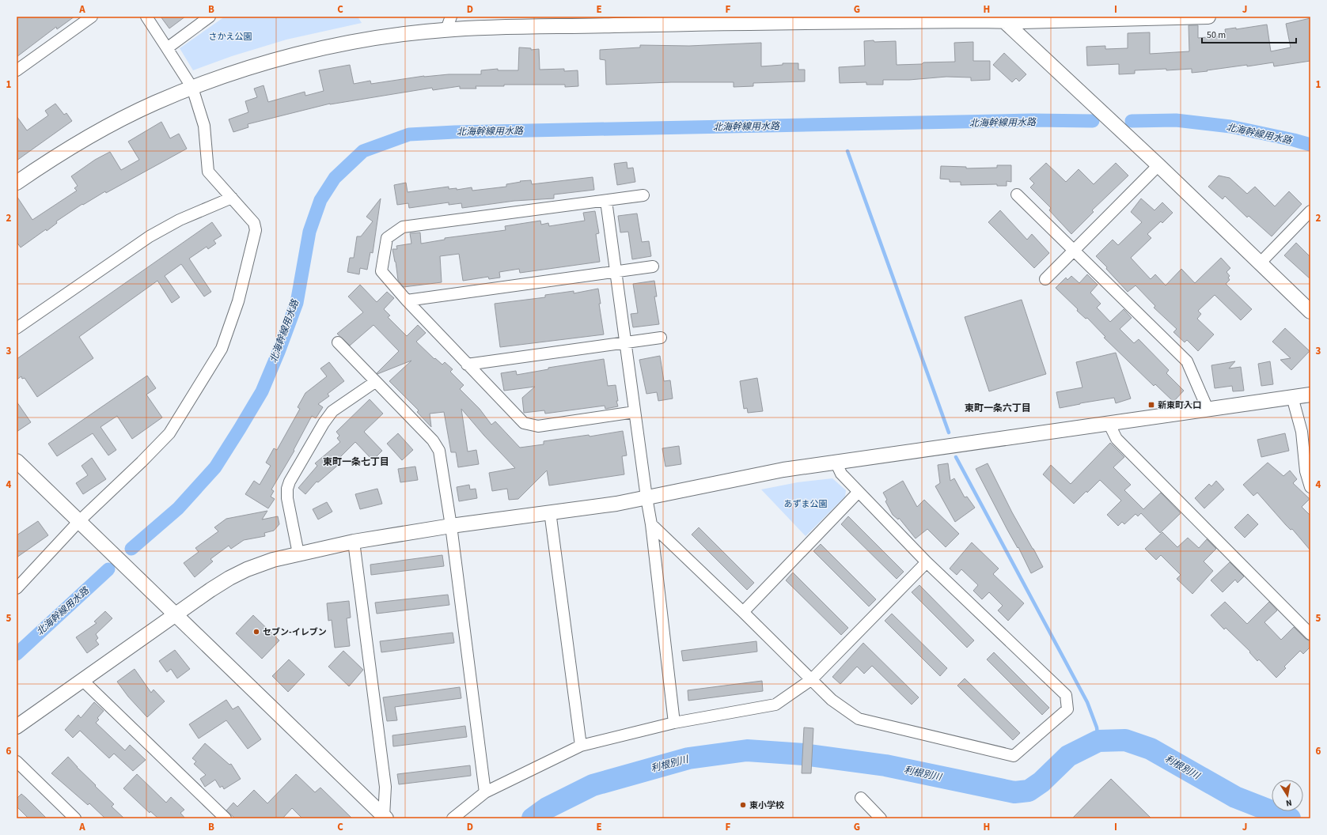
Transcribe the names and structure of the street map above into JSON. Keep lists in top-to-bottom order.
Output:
{
  "districts": ["東町一条六丁目", "東町一条七丁目"],
  "water": ["北海幹線用水路", "利根別川"],
  "parks": ["さかえ公園", "あずま公園"],
  "places": {
    "transit": ["新東町入口"],
    "other": ["セブン-イレブン", "東小学校"]
  },
  "scale_bar": "50 m",
  "north": "bottom",
  "grid": {
    "columns": [
      "A",
      "B",
      "C",
      "D",
      "E",
      "F",
      "G",
      "H",
      "I",
      "J"
    ],
    "rows": [
      "1",
      "2",
      "3",
      "4",
      "5",
      "6"
    ]
  }
}
